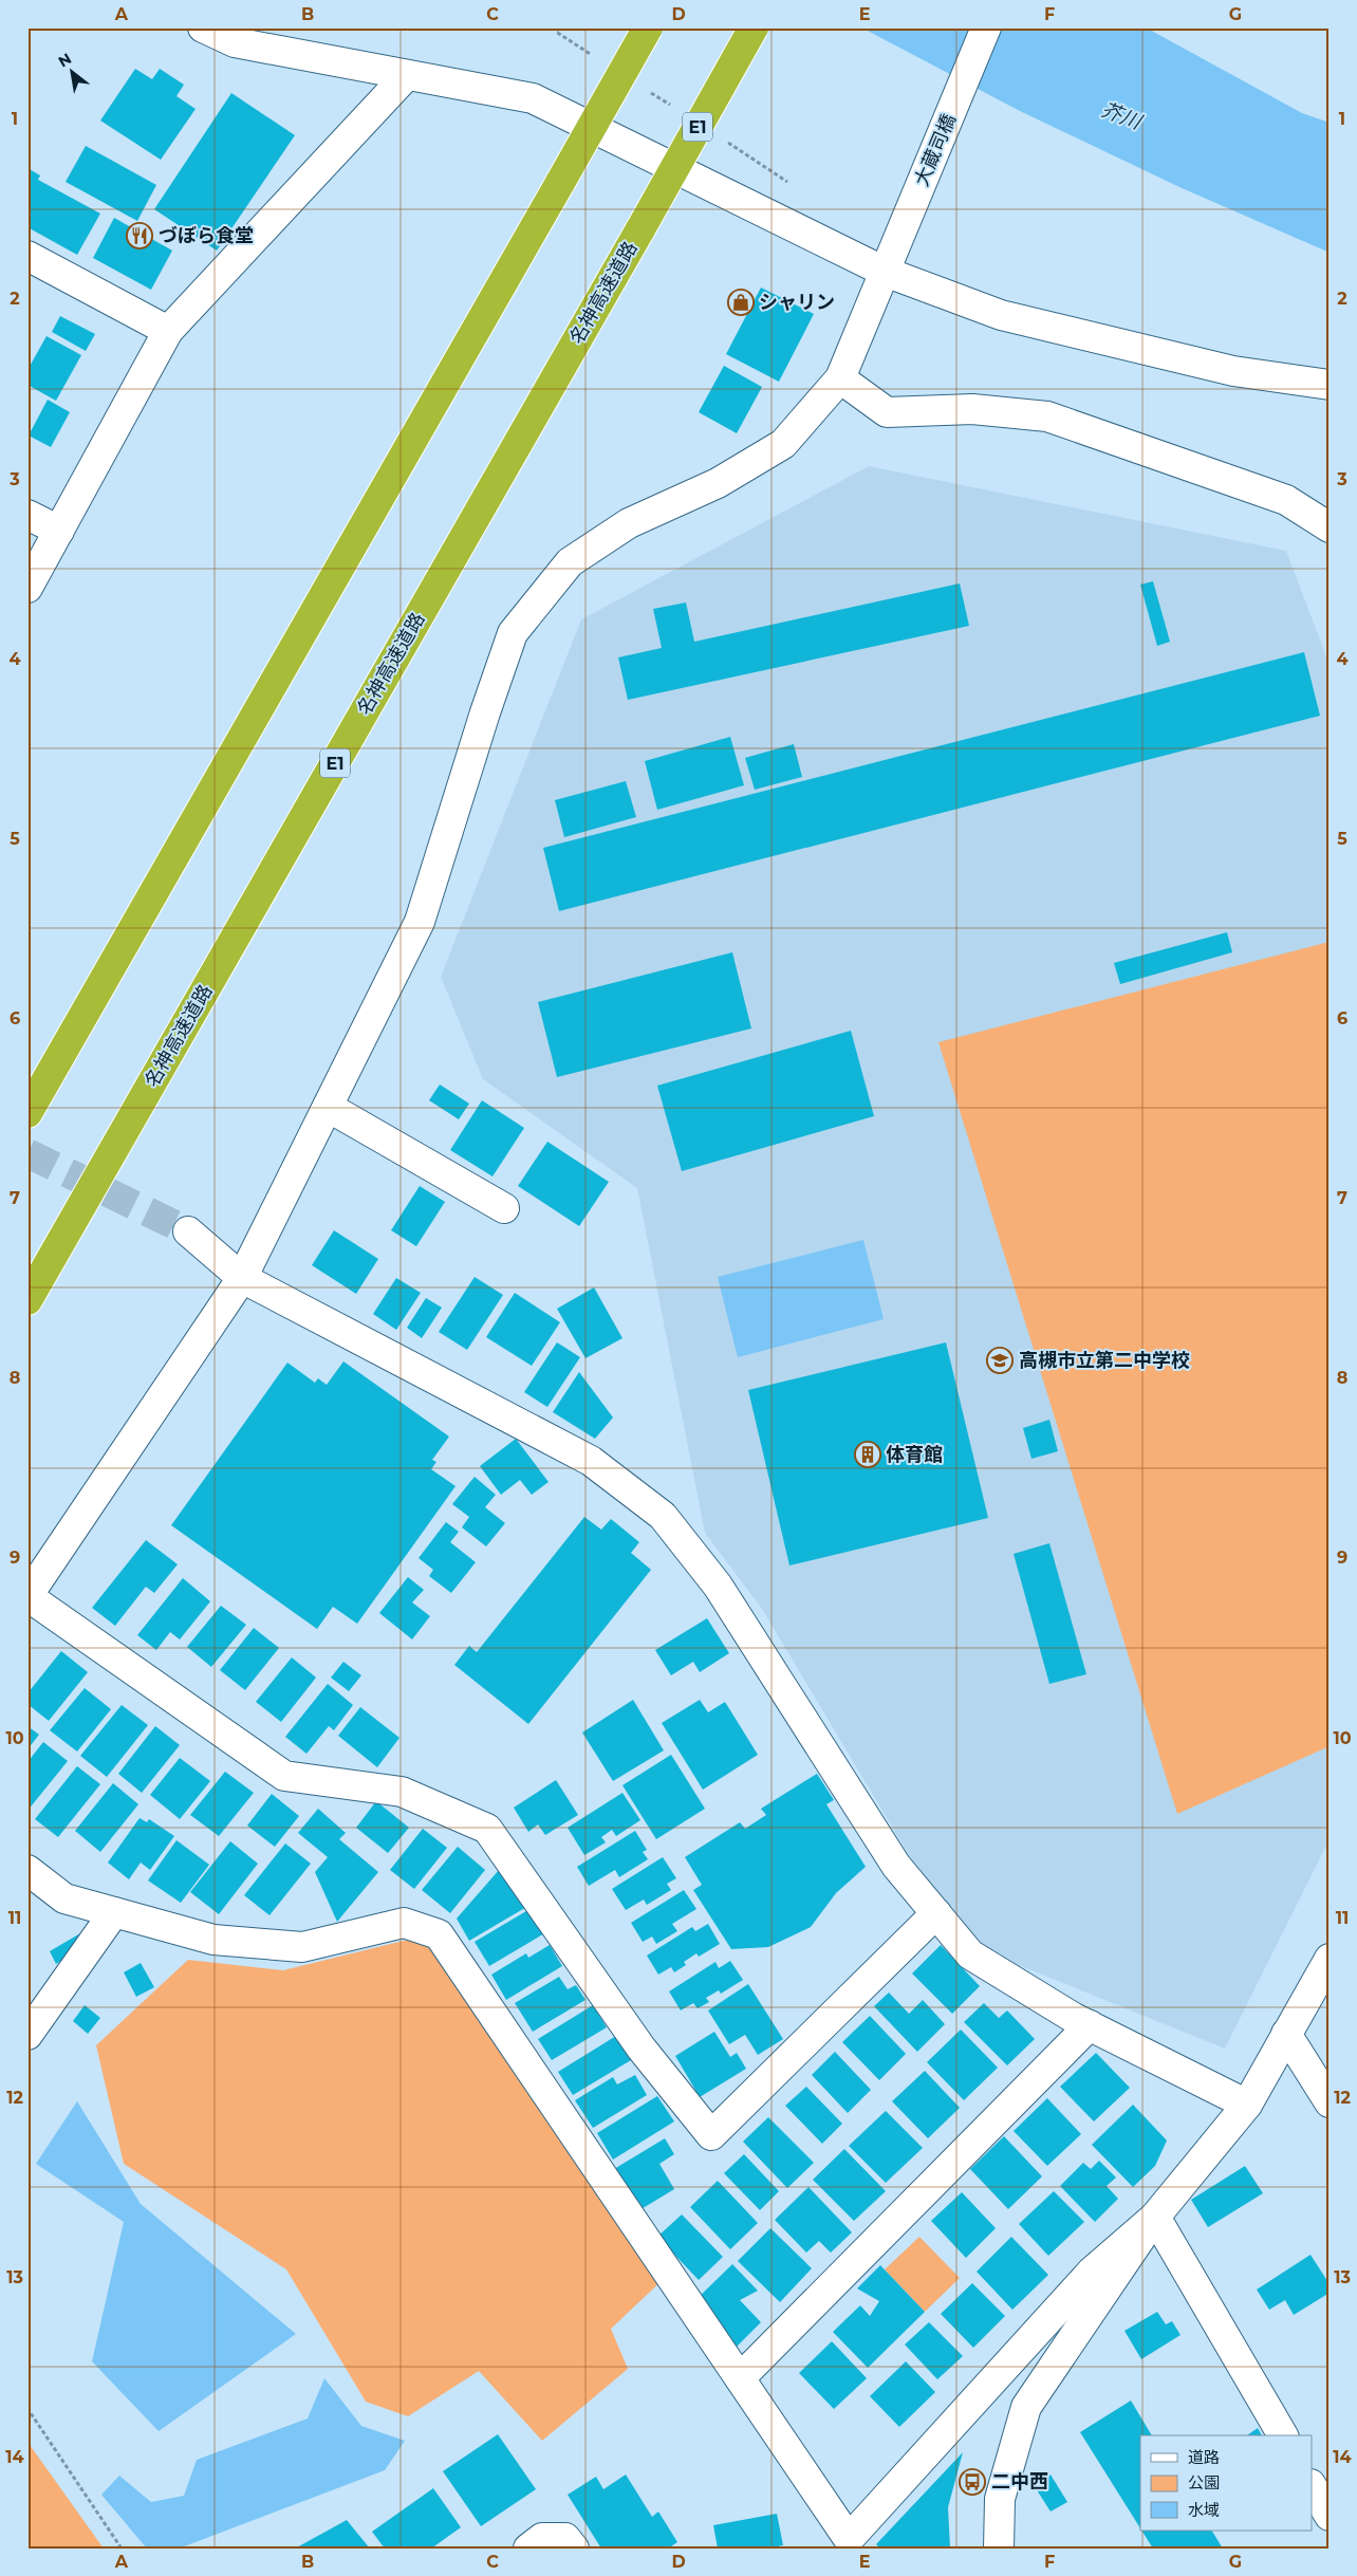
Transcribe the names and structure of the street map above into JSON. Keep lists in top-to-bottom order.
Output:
{
  "streets": {
    "highway": ["E1", "名神高速道路"],
    "street": ["大蔵司橋"]
  },
  "water": ["芥川"],
  "places": {
    "restaurant": ["づぼら食堂"],
    "shop": ["シャリン"],
    "school or university": ["高槻市立第二中学校"],
    "building": ["体育館"],
    "bus stop": ["二中西"]
  },
  "legend": ["道路", "公園", "水域"],
  "north": "top left",
  "grid": {
    "columns": [
      "A",
      "B",
      "C",
      "D",
      "E",
      "F",
      "G"
    ],
    "rows": [
      "1",
      "2",
      "3",
      "4",
      "5",
      "6",
      "7",
      "8",
      "9",
      "10",
      "11",
      "12",
      "13",
      "14"
    ]
  }
}
